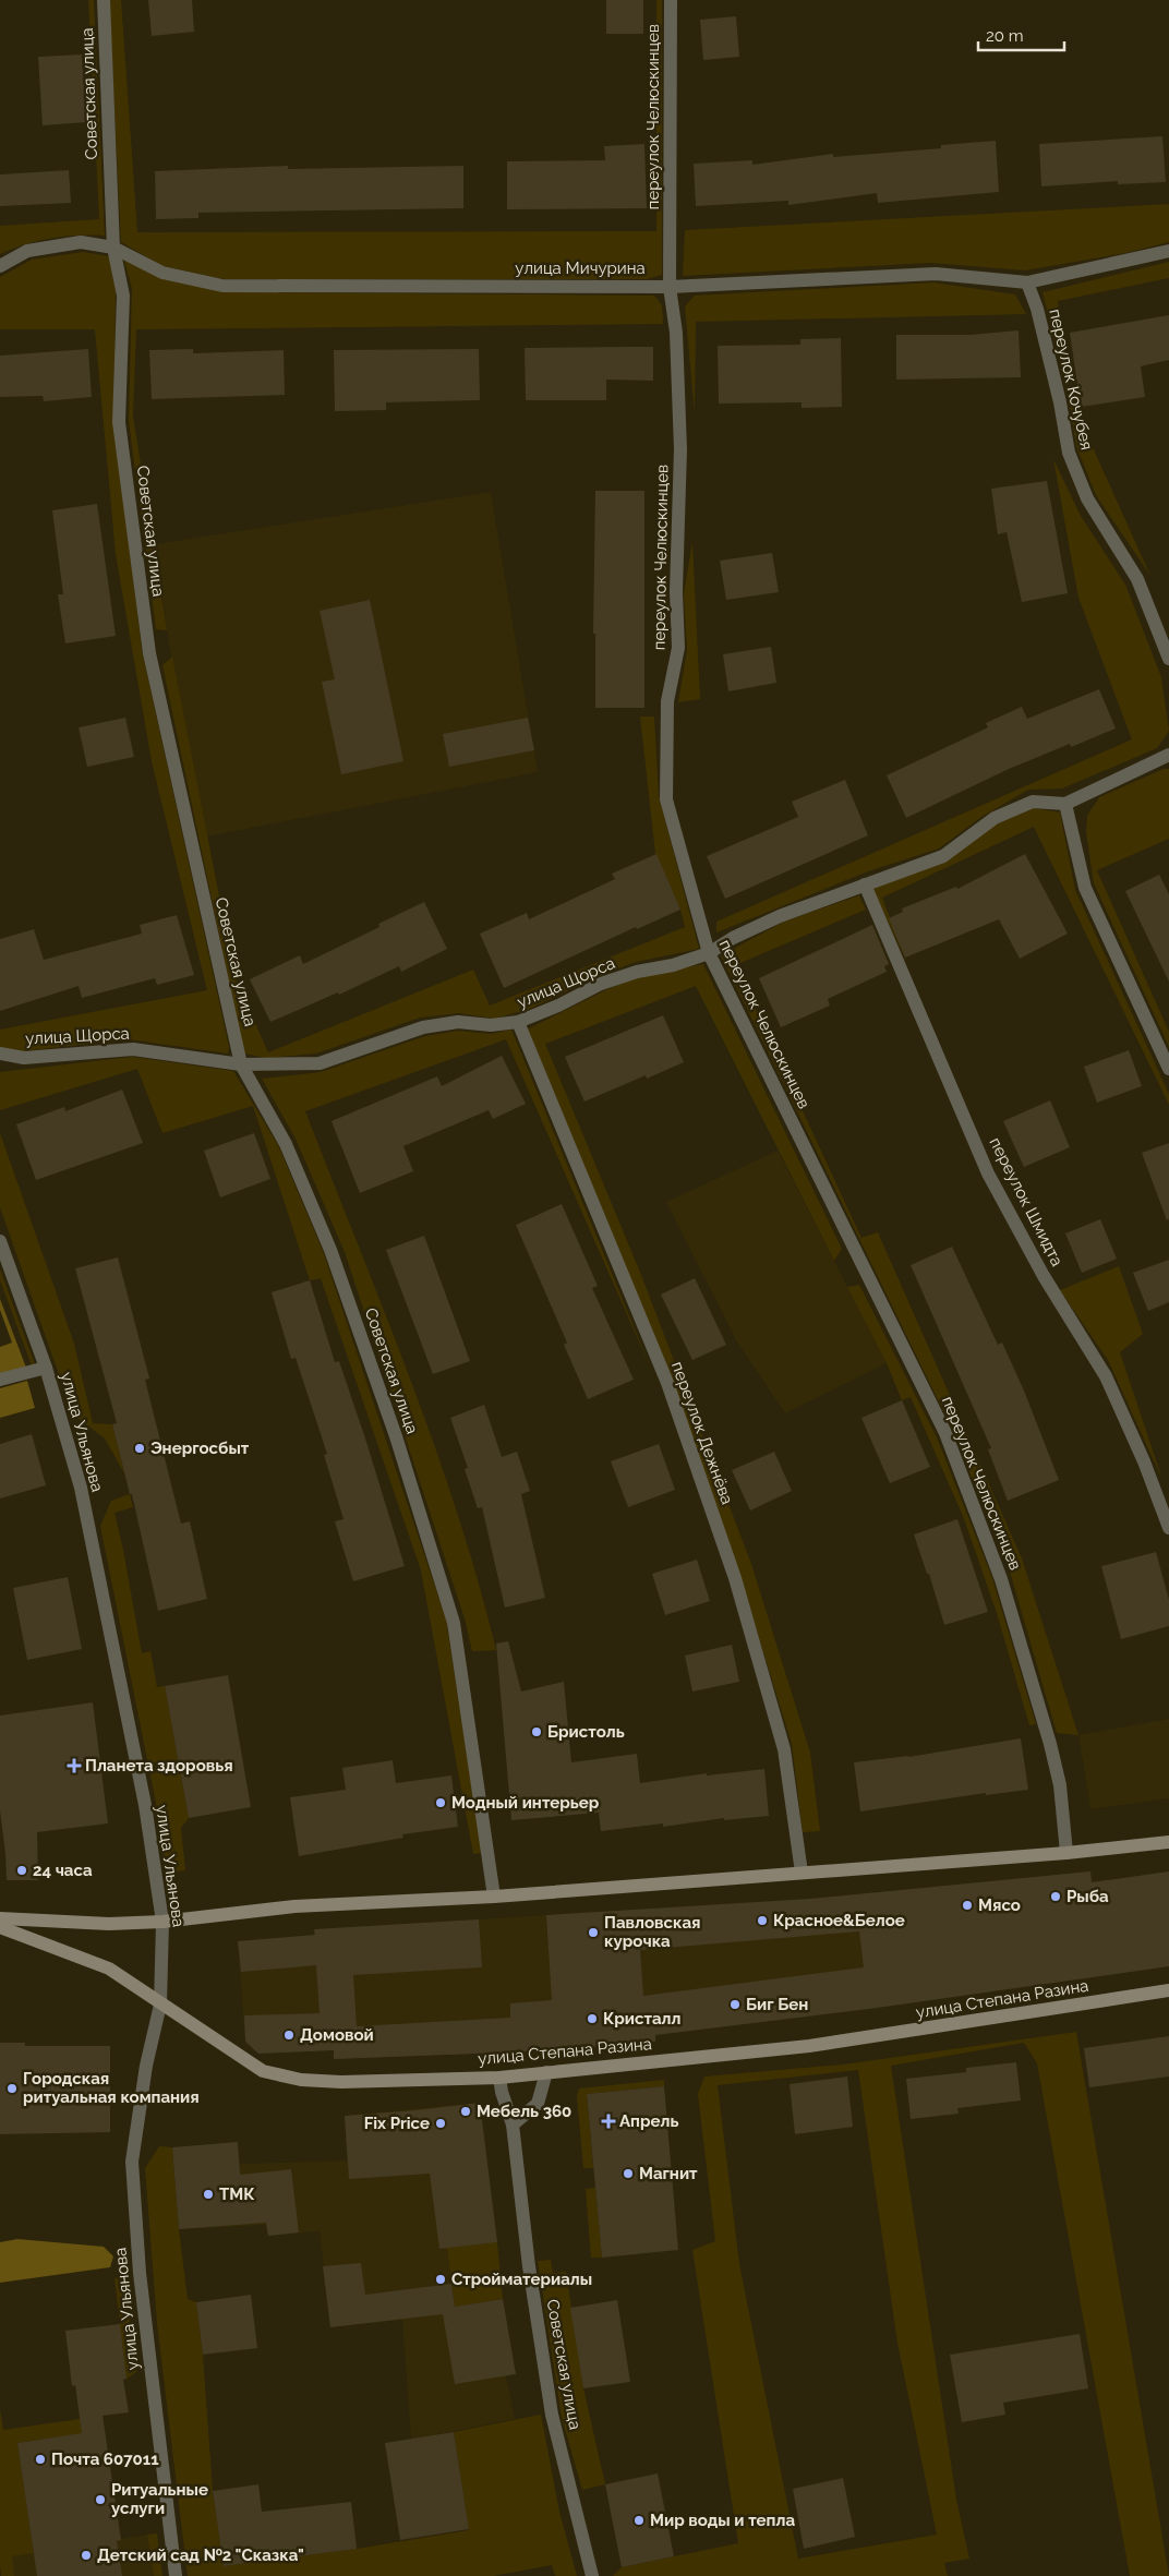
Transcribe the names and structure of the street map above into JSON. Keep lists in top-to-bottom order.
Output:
{
  "streets": {
    "main road": ["улица Степана Разина"],
    "street": [
      "Советская улица",
      "переулок Челюскинцев",
      "улица Мичурина",
      "переулок Кочубея",
      "улица Щорса",
      "переулок Шмидта",
      "улица Ульянова",
      "переулок Дежнёва"
    ]
  },
  "crossings": [
    ["Советская улица", "улица Мичурина"],
    ["Советская улица", "улица Щорса"],
    ["Советская улица", "улица Степана Разина"],
    ["переулок Челюскинцев", "улица Мичурина"],
    ["переулок Челюскинцев", "улица Щорса"],
    ["улица Мичурина", "переулок Кочубея"],
    ["улица Щорса", "переулок Шмидта"],
    ["улица Щорса", "переулок Дежнёва"],
    ["улица Ульянова", "улица Степана Разина"]
  ],
  "places": {
    "other": [
      "Энергосбыт",
      "Бристоль",
      "Модный интерьер",
      "24 часа",
      "Рыба",
      "Мясо",
      "Красное&Белое",
      "Павловская курочка",
      "Биг Бен",
      "Кристалл",
      "Домовой",
      "Городская ритуальная компания",
      "Мебель 360",
      "Fix Price",
      "Магнит",
      "ТМК",
      "Стройматериалы",
      "Почта 607011",
      "Ритуальные услуги",
      "Мир воды и тепла",
      "Детский сад №2 \"Сказка\""
    ],
    "health": ["Планета здоровья", "Апрель"]
  },
  "scale_bar": "20 m"
}
